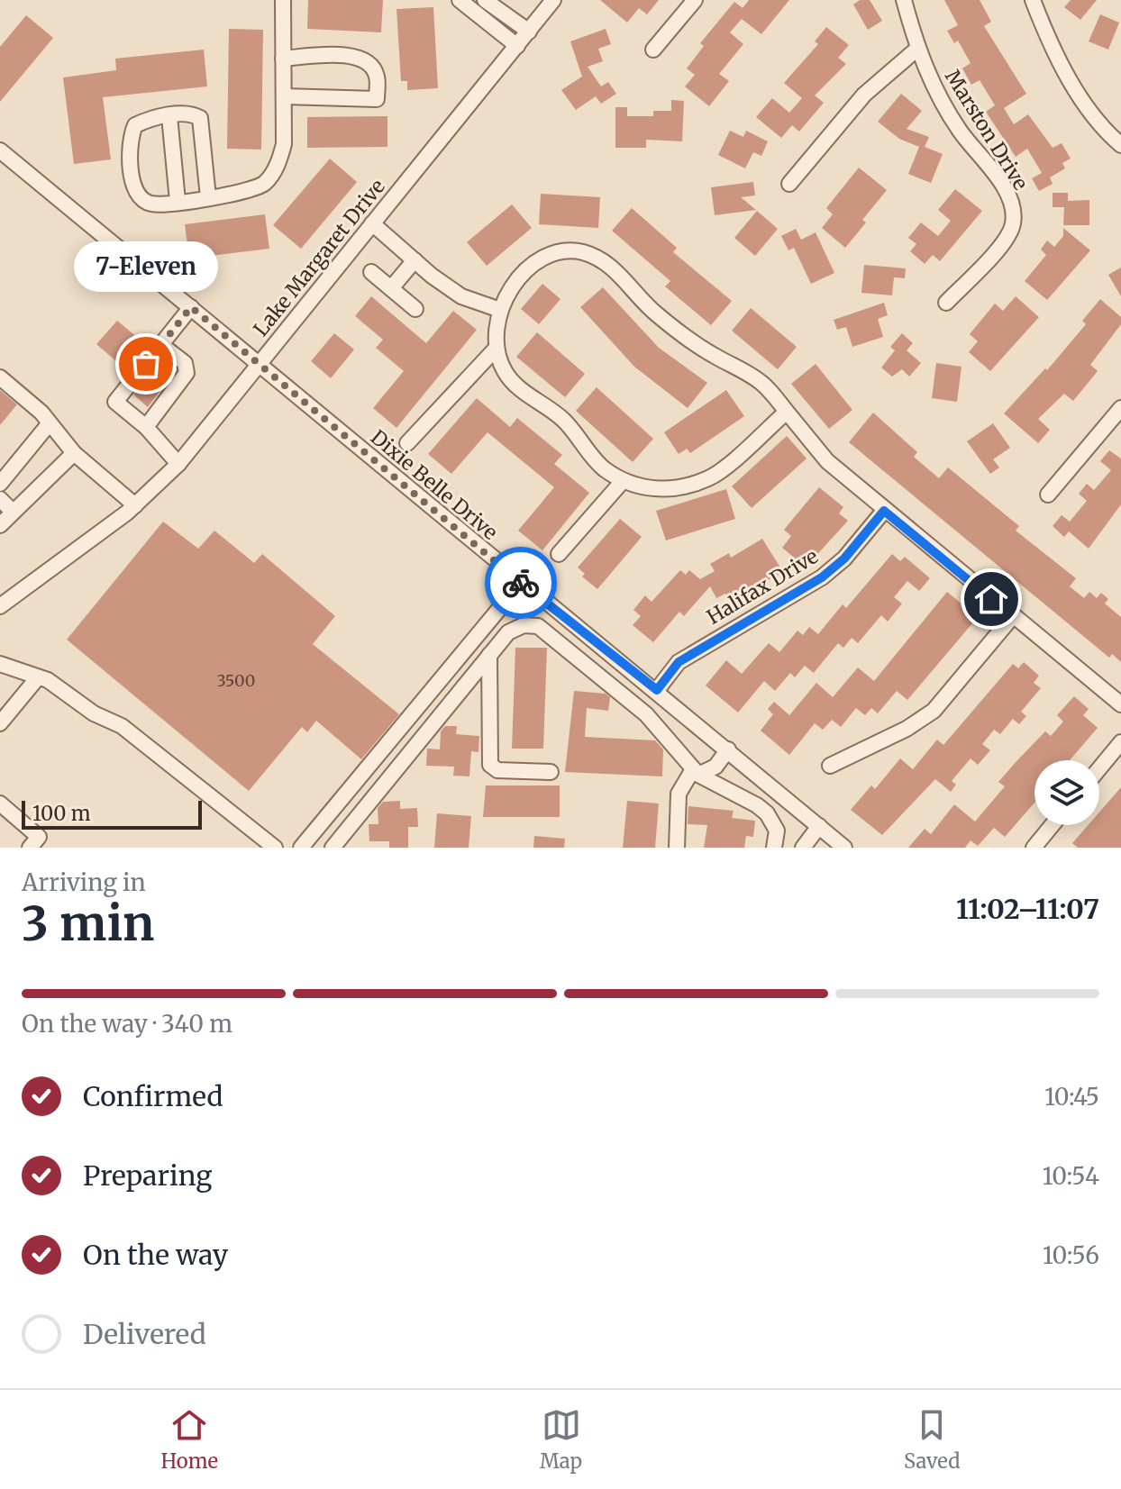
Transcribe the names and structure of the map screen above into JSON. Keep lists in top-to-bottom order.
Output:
{
  "streets": {
    "street": [
      "Marston Drive",
      "Lake Margaret Drive",
      "Dixie Belle Drive",
      "Halifax Drive"
    ]
  },
  "crossings": [
    ["Lake Margaret Drive", "Dixie Belle Drive"],
    ["Dixie Belle Drive", "Halifax Drive"]
  ],
  "places": ["7-Eleven"],
  "house_numbers": ["3500"],
  "scale_bar": "100 m",
  "page": {
    "bubble": "7-Eleven",
    "scale": "100 m",
    "heading": ["3 min", "Arriving in", "11:02–11:07"],
    "bar": "On the way · 340 m",
    "list": [
      ["Confirmed", "10:45"],
      ["Preparing", "10:54"],
      ["On the way", "10:56"],
      "Delivered"
    ],
    "tabs": ["Home", "Map", "Saved"]
  }
}
